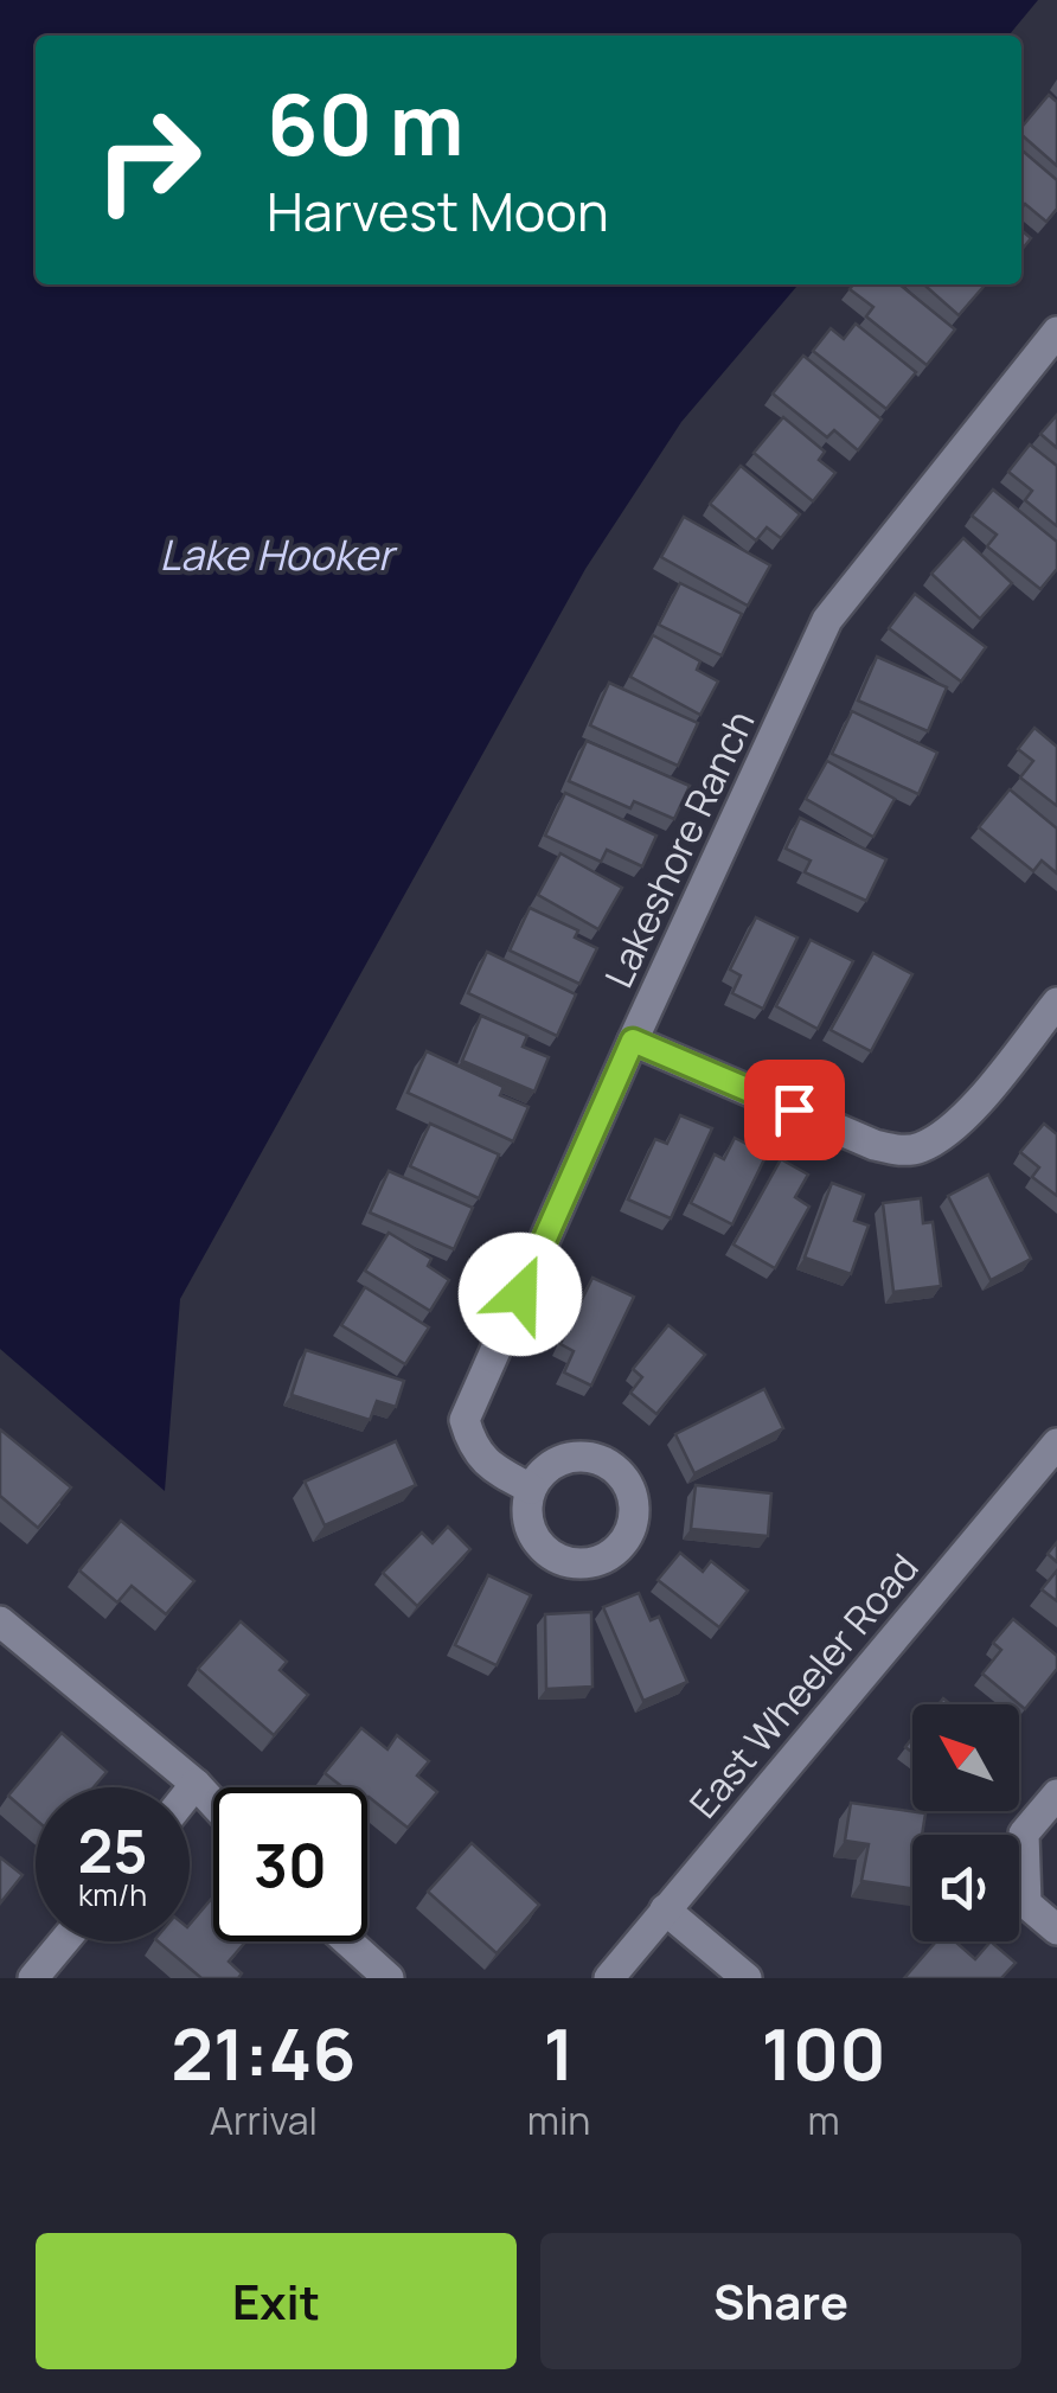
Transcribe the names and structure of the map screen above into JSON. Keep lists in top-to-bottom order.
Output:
{
  "streets": {
    "street": ["Lakeshore Ranch", "East Wheeler Road"]
  },
  "water": ["Lake Hooker"],
  "north": "top left",
  "page": {
    "turn": ["60 m", "Harvest Moon"],
    "speed": "25 km/h",
    "limit": "30",
    "eta": [
      "21:46",
      "Arrival",
      "1",
      "min",
      "100",
      "m"
    ],
    "buttons": ["Exit", "Share"]
  }
}
